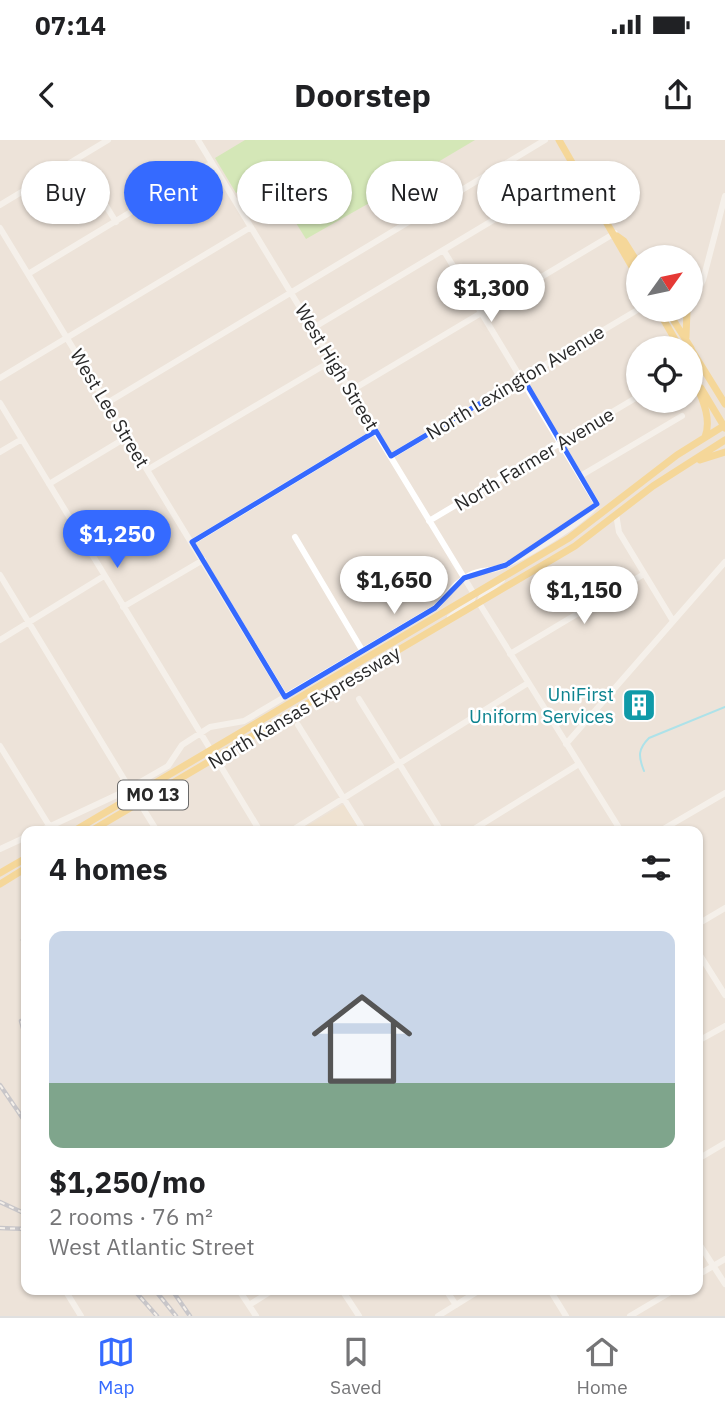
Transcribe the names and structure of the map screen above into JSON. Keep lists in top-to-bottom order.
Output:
{
  "streets": {
    "main road": ["North Kansas Expressway", "MO 13"],
    "street": [
      "West High Street",
      "North Lexington Avenue",
      "West Lee Street",
      "North Farmer Avenue"
    ]
  },
  "crossings": [
    ["West High Street", "North Lexington Avenue"],
    ["West High Street", "North Farmer Avenue"],
    ["West High Street", "North Kansas Expressway"]
  ],
  "places": {
    "building": ["UniFirst Uniform Services"]
  },
  "north": "top right",
  "page": {
    "status": "07:14",
    "header": "Doorstep",
    "chip": [
      "Buy",
      "Rent",
      "Filters",
      "New",
      "Apartment"
    ],
    "price": [
      "$1,300",
      "$1,250",
      "$1,650",
      "$1,150"
    ],
    "heading": "4 homes",
    "list": [
      {
        "name": "$1,250/mo",
        "note": "2 rooms · 76 m² · West Atlantic Street"
      }
    ],
    "tabs": ["Map", "Saved", "Home"]
  }
}
